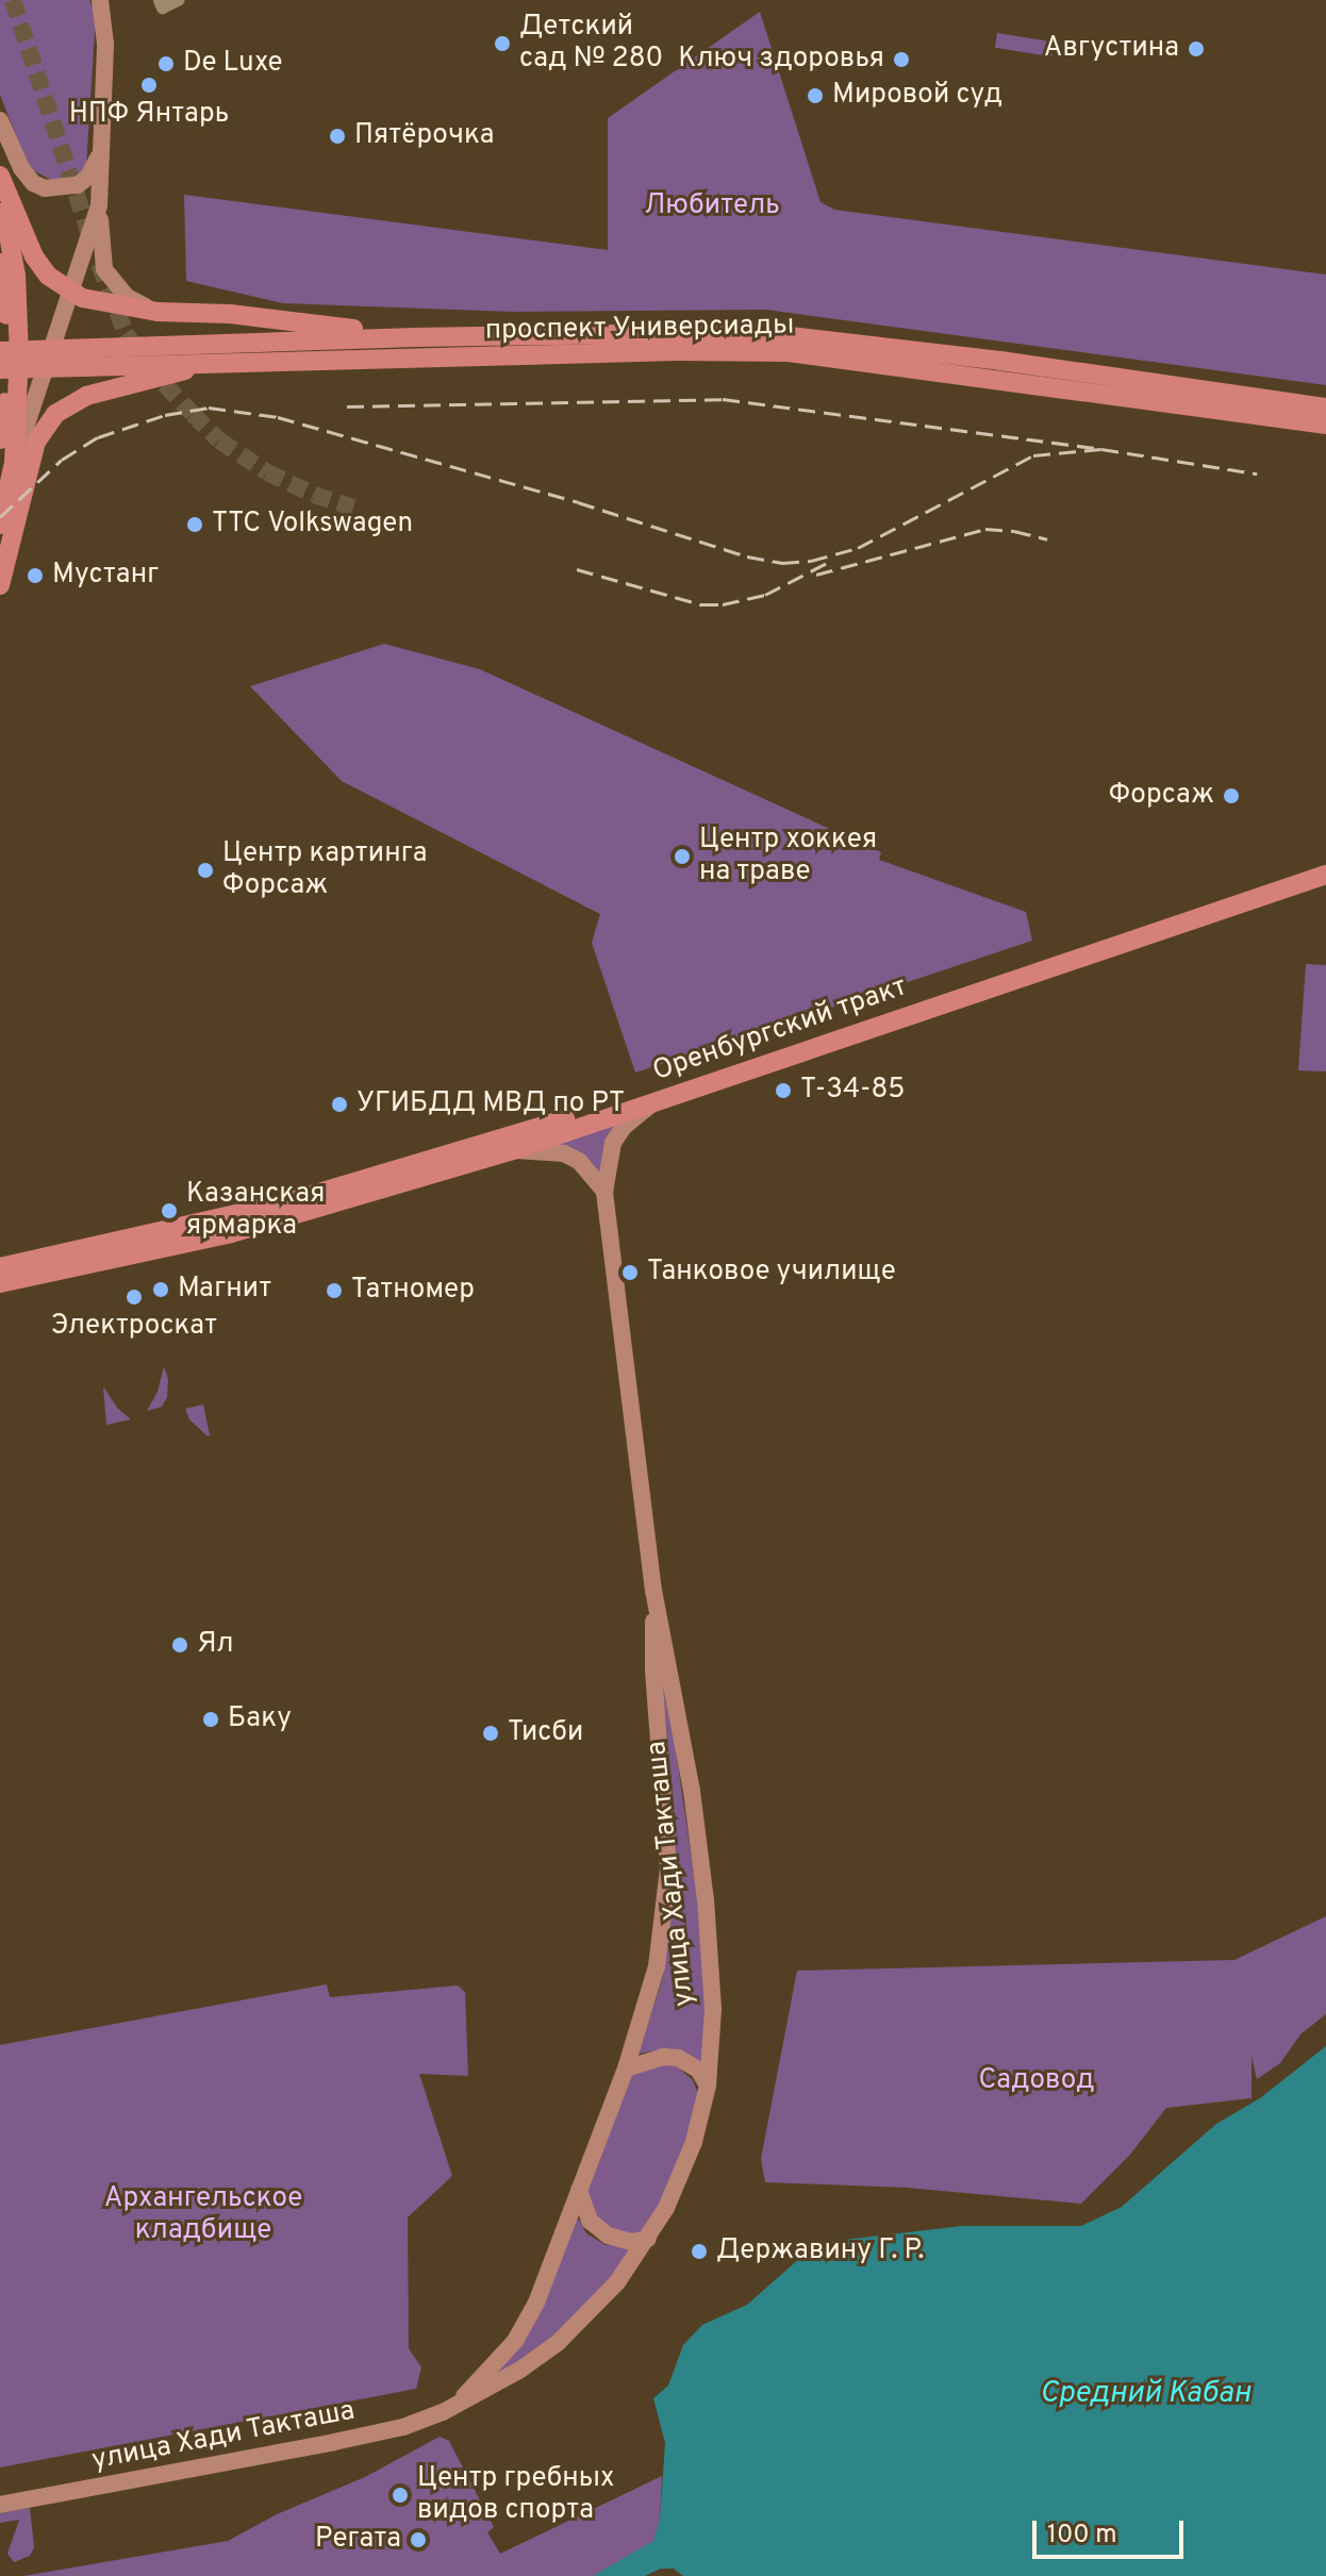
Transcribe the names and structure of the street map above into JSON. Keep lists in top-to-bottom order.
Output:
{
  "streets": {
    "main road": ["проспект Универсиады", "Оренбургский тракт"],
    "street": ["улица Хади Такташа"]
  },
  "crossings": [
    ["Оренбургский тракт", "улица Хади Такташа"]
  ],
  "water": ["Средний Кабан"],
  "parks": ["Любитель", "Садовод", "Архангельское кладбище"],
  "places": [
    "Детский сад № 280",
    "Августина",
    "Ключ здоровья",
    "De Luxe",
    "НПФ Янтарь",
    "Мировой суд",
    "Пятёрочка",
    "ТТС Volkswagen",
    "Мустанг",
    "Форсаж",
    "Центр хоккея на траве",
    "Центр картинга Форсаж",
    "T-34-85",
    "УГИБДД МВД по РТ",
    "Казанская ярмарка",
    "Танковое училище",
    "Магнит",
    "Татномер",
    "Электроскат",
    "Ял",
    "Баку",
    "Тисби",
    "Державину Г. Р.",
    "Центр гребных видов спорта",
    "Регата"
  ],
  "scale_bar": "100 m"
}
